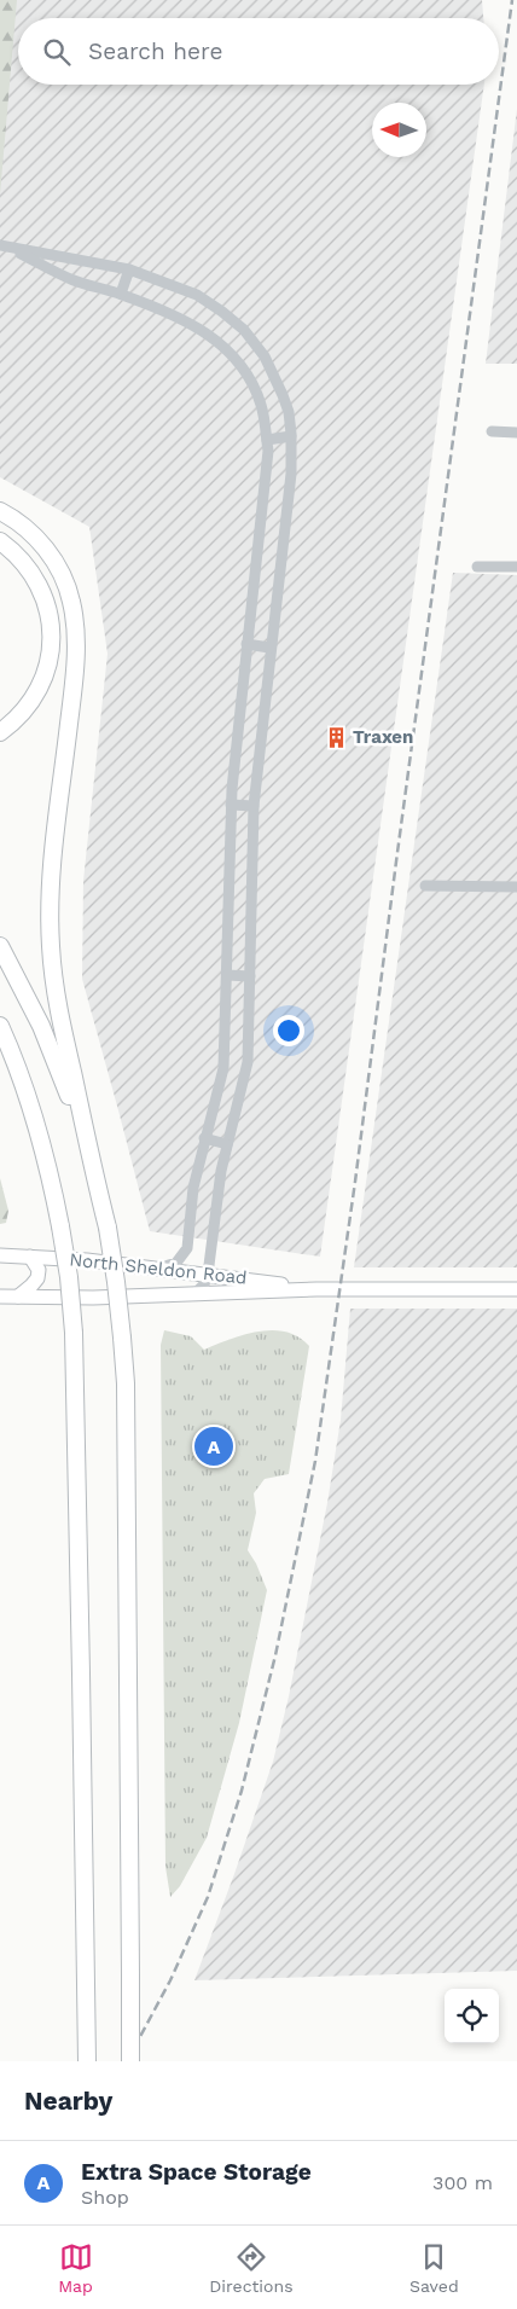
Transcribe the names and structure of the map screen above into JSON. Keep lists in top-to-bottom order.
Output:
{
  "streets": {
    "main road": ["North Sheldon Road"]
  },
  "places": {
    "building": ["Traxen"]
  },
  "north": "left",
  "page": {
    "search": "Search here",
    "pins": "A",
    "heading": "Nearby",
    "list": [
      {
        "mark": "A",
        "name": "Extra Space Storage",
        "note": "Shop",
        "value": "300 m"
      }
    ],
    "nav": ["Map", "Directions", "Saved"]
  }
}
